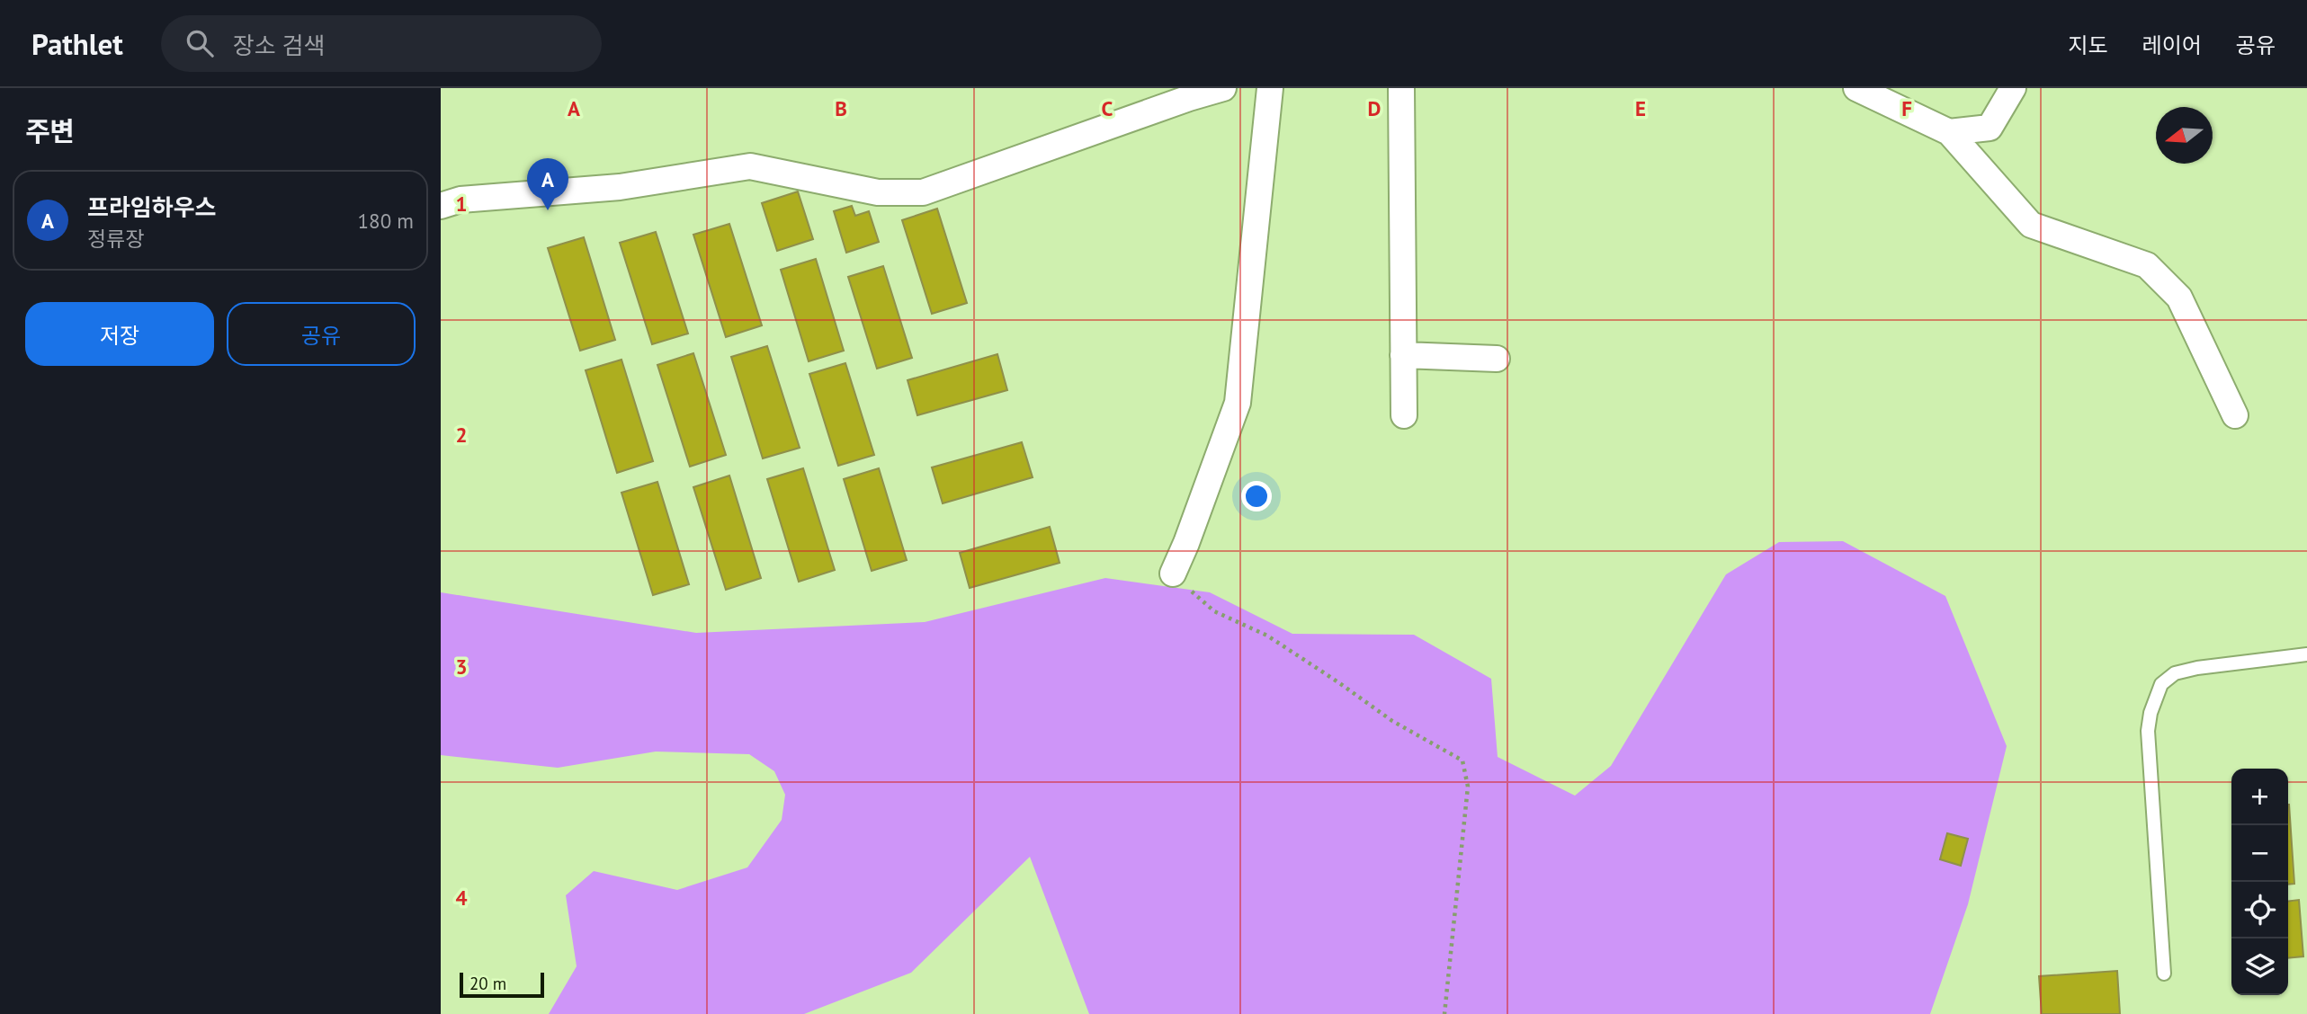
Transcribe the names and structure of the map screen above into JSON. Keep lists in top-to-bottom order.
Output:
{
  "scale_bar": "20 m",
  "north": "left",
  "page": {
    "header": "Pathlet",
    "search": "장소 검색",
    "nav": ["지도", "레이어", "공유"],
    "heading": "주변",
    "pins": "A",
    "list": [
      {
        "mark": "A",
        "name": "프라임하우스",
        "note": "정류장",
        "value": "180 m"
      }
    ],
    "buttons": ["저장", "공유"],
    "map_buttons": ["+", "−"],
    "scale": "20 m"
  },
  "grid": {
    "columns": [
      "A",
      "B",
      "C",
      "D",
      "E",
      "F"
    ],
    "rows": [
      "1",
      "2",
      "3",
      "4"
    ]
  }
}
